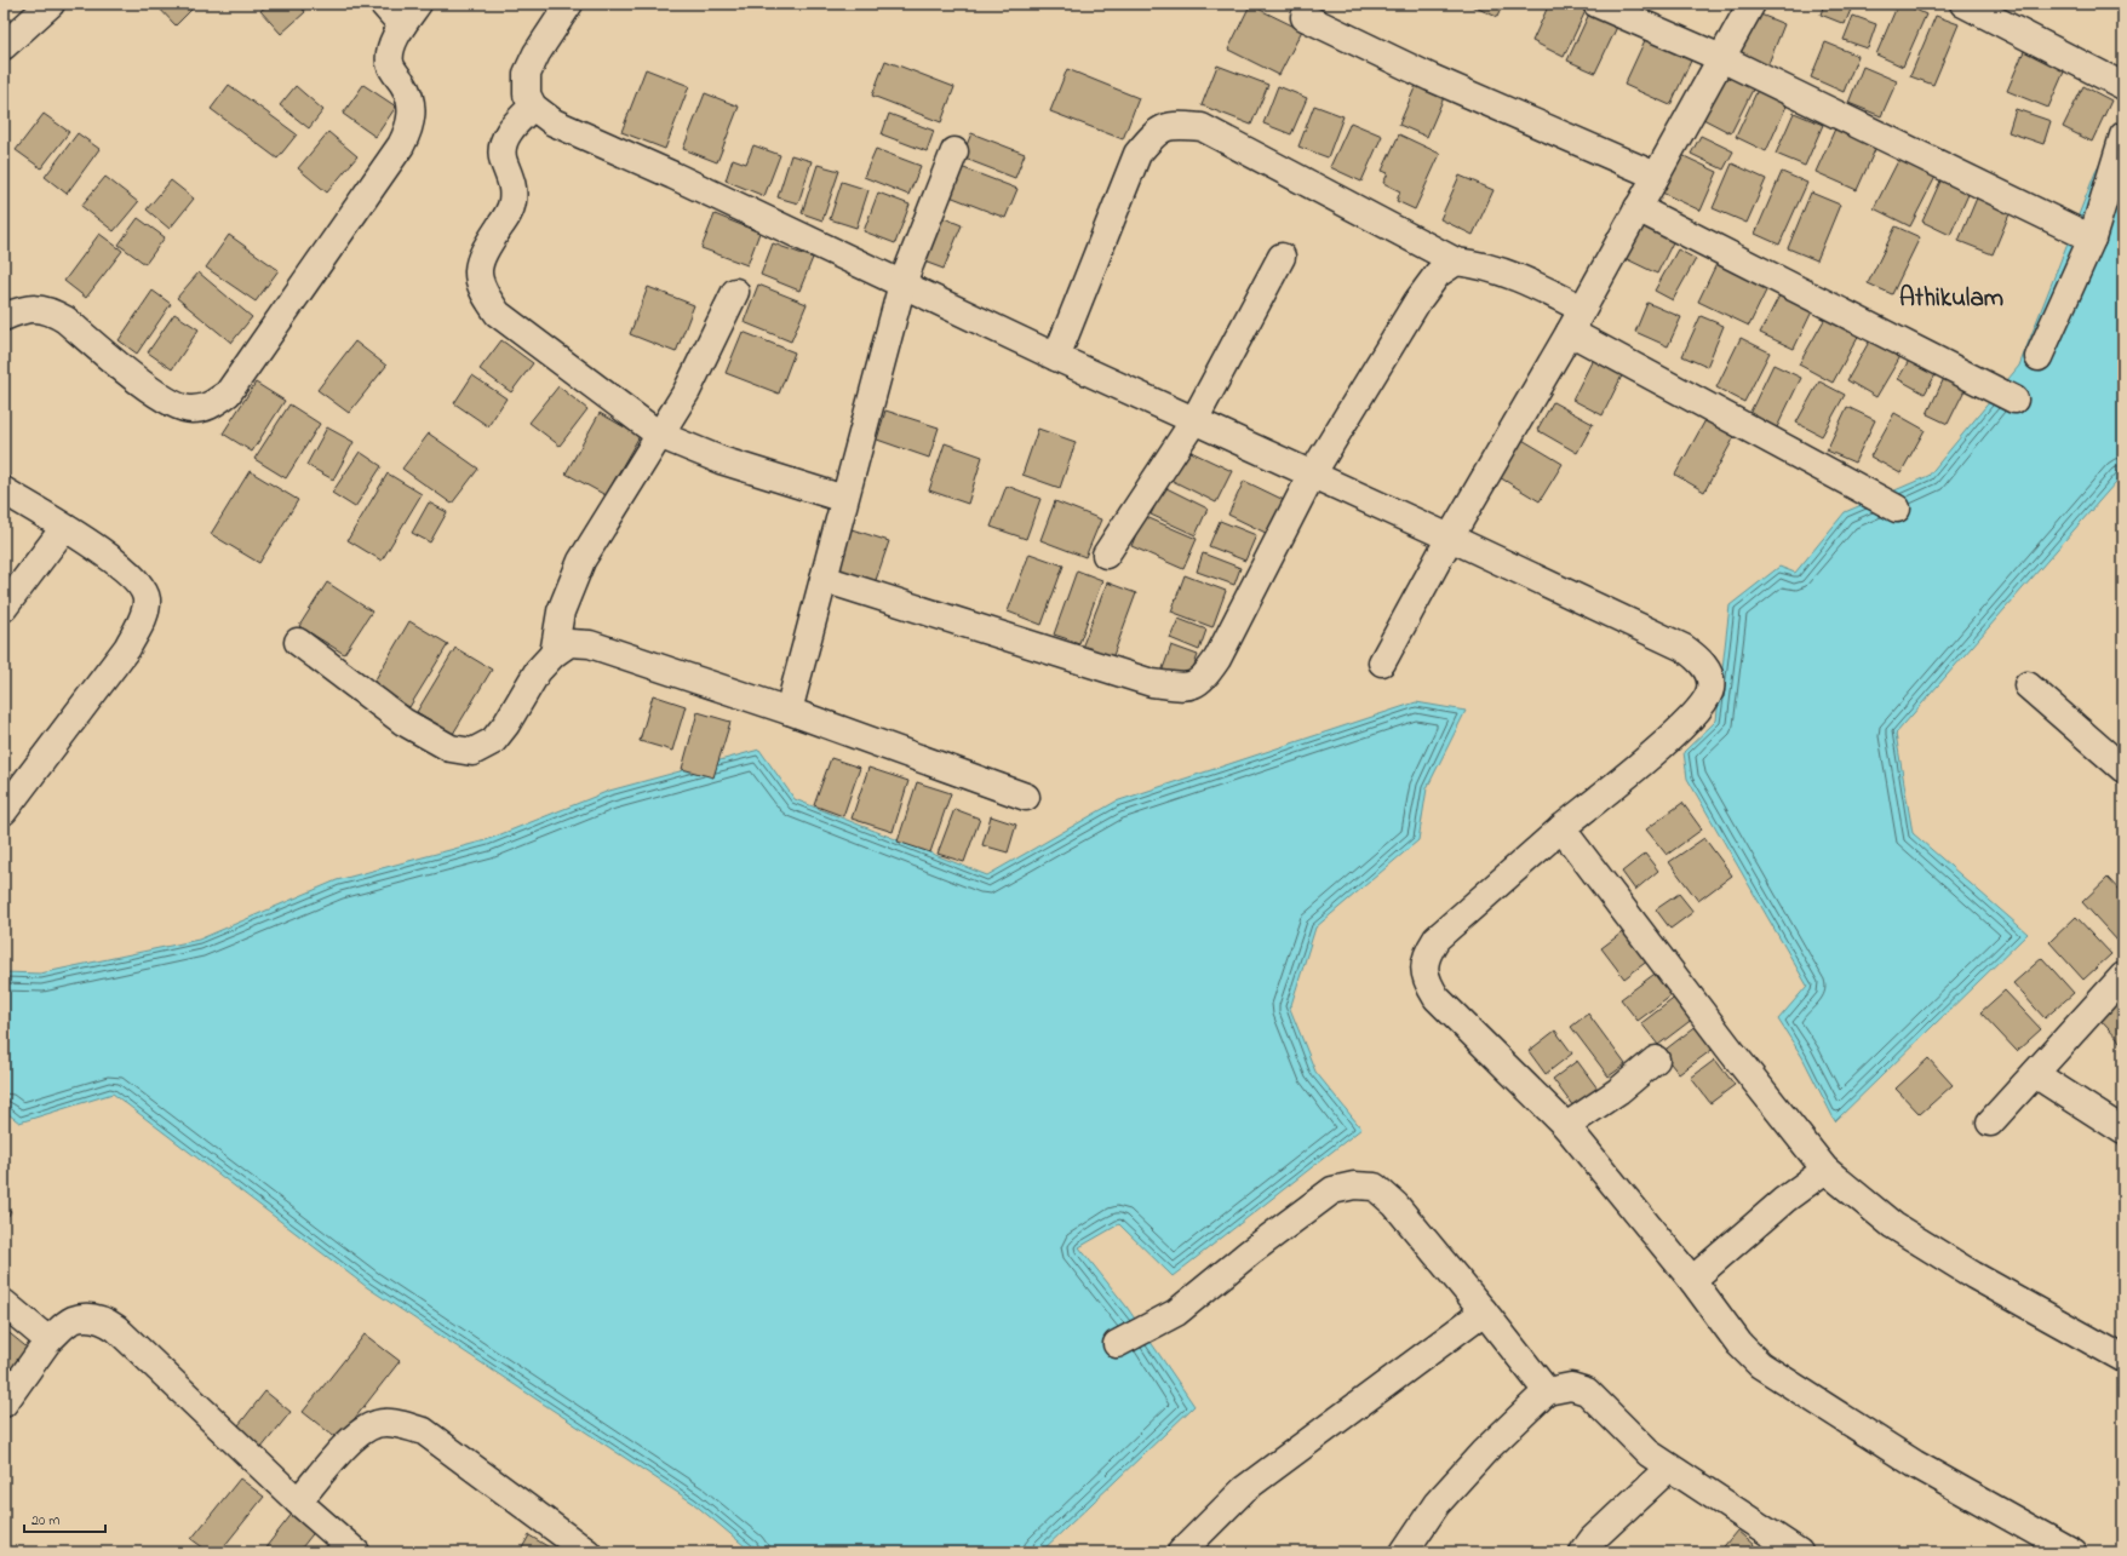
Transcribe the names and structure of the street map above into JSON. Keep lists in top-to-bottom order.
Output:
{
  "districts": ["Athikulam"],
  "scale_bar": "20 m"
}
